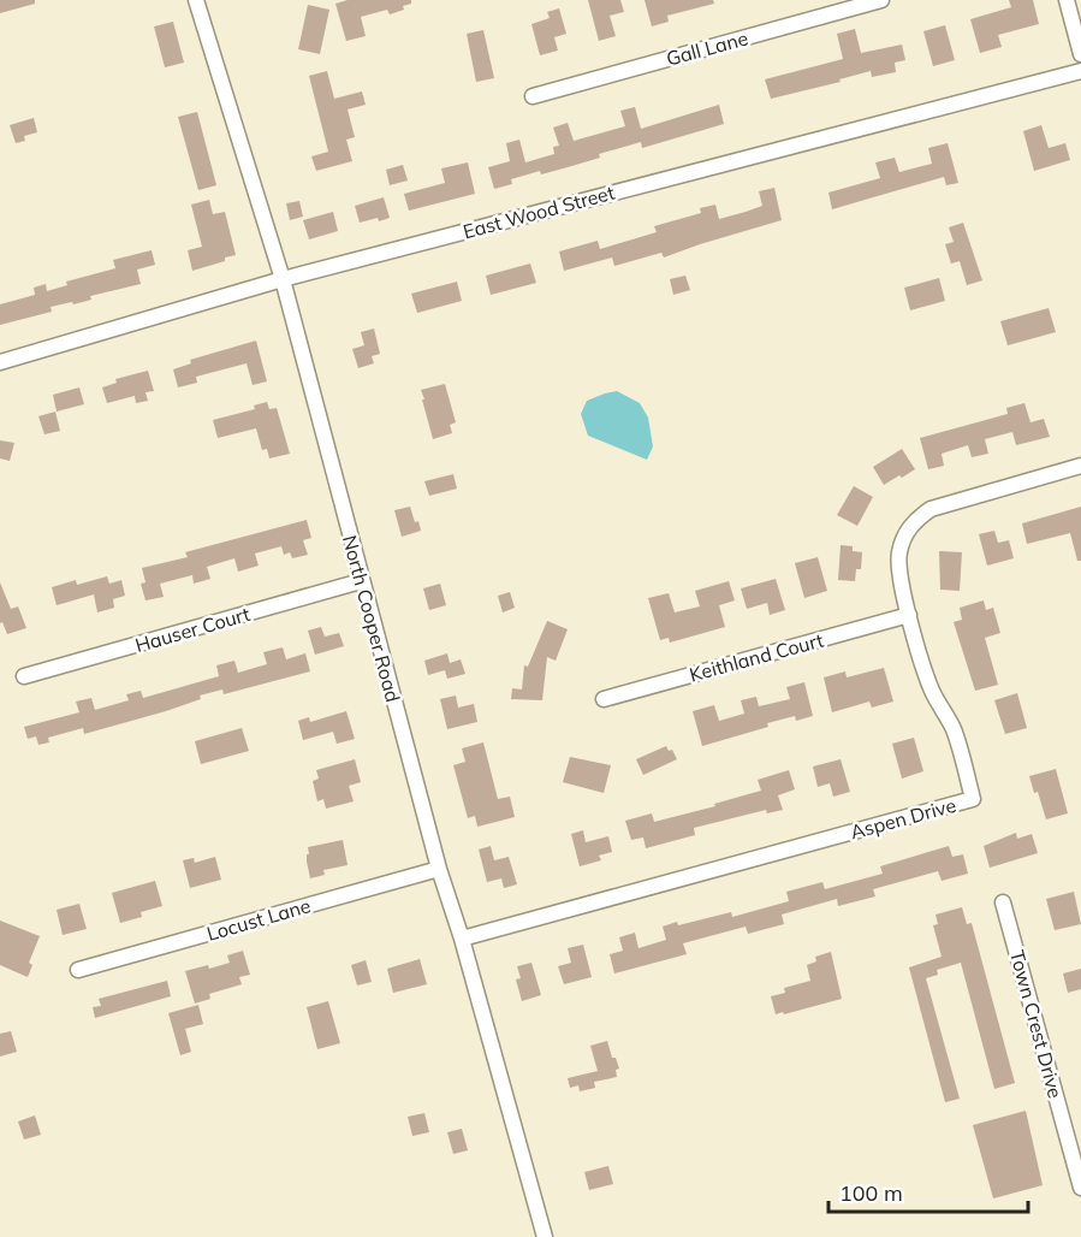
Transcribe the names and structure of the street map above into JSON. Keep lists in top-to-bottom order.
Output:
{
  "streets": {
    "street": [
      "Gall Lane",
      "East Wood Street",
      "North Cooper Road",
      "Hauser Court",
      "Keithland Court",
      "Aspen Drive",
      "Locust Lane",
      "Town Crest Drive"
    ]
  },
  "crossings": [
    ["East Wood Street", "North Cooper Road"],
    ["North Cooper Road", "Hauser Court"],
    ["North Cooper Road", "Aspen Drive"],
    ["North Cooper Road", "Locust Lane"],
    ["Keithland Court", "Aspen Drive"]
  ],
  "scale_bar": "100 m"
}
